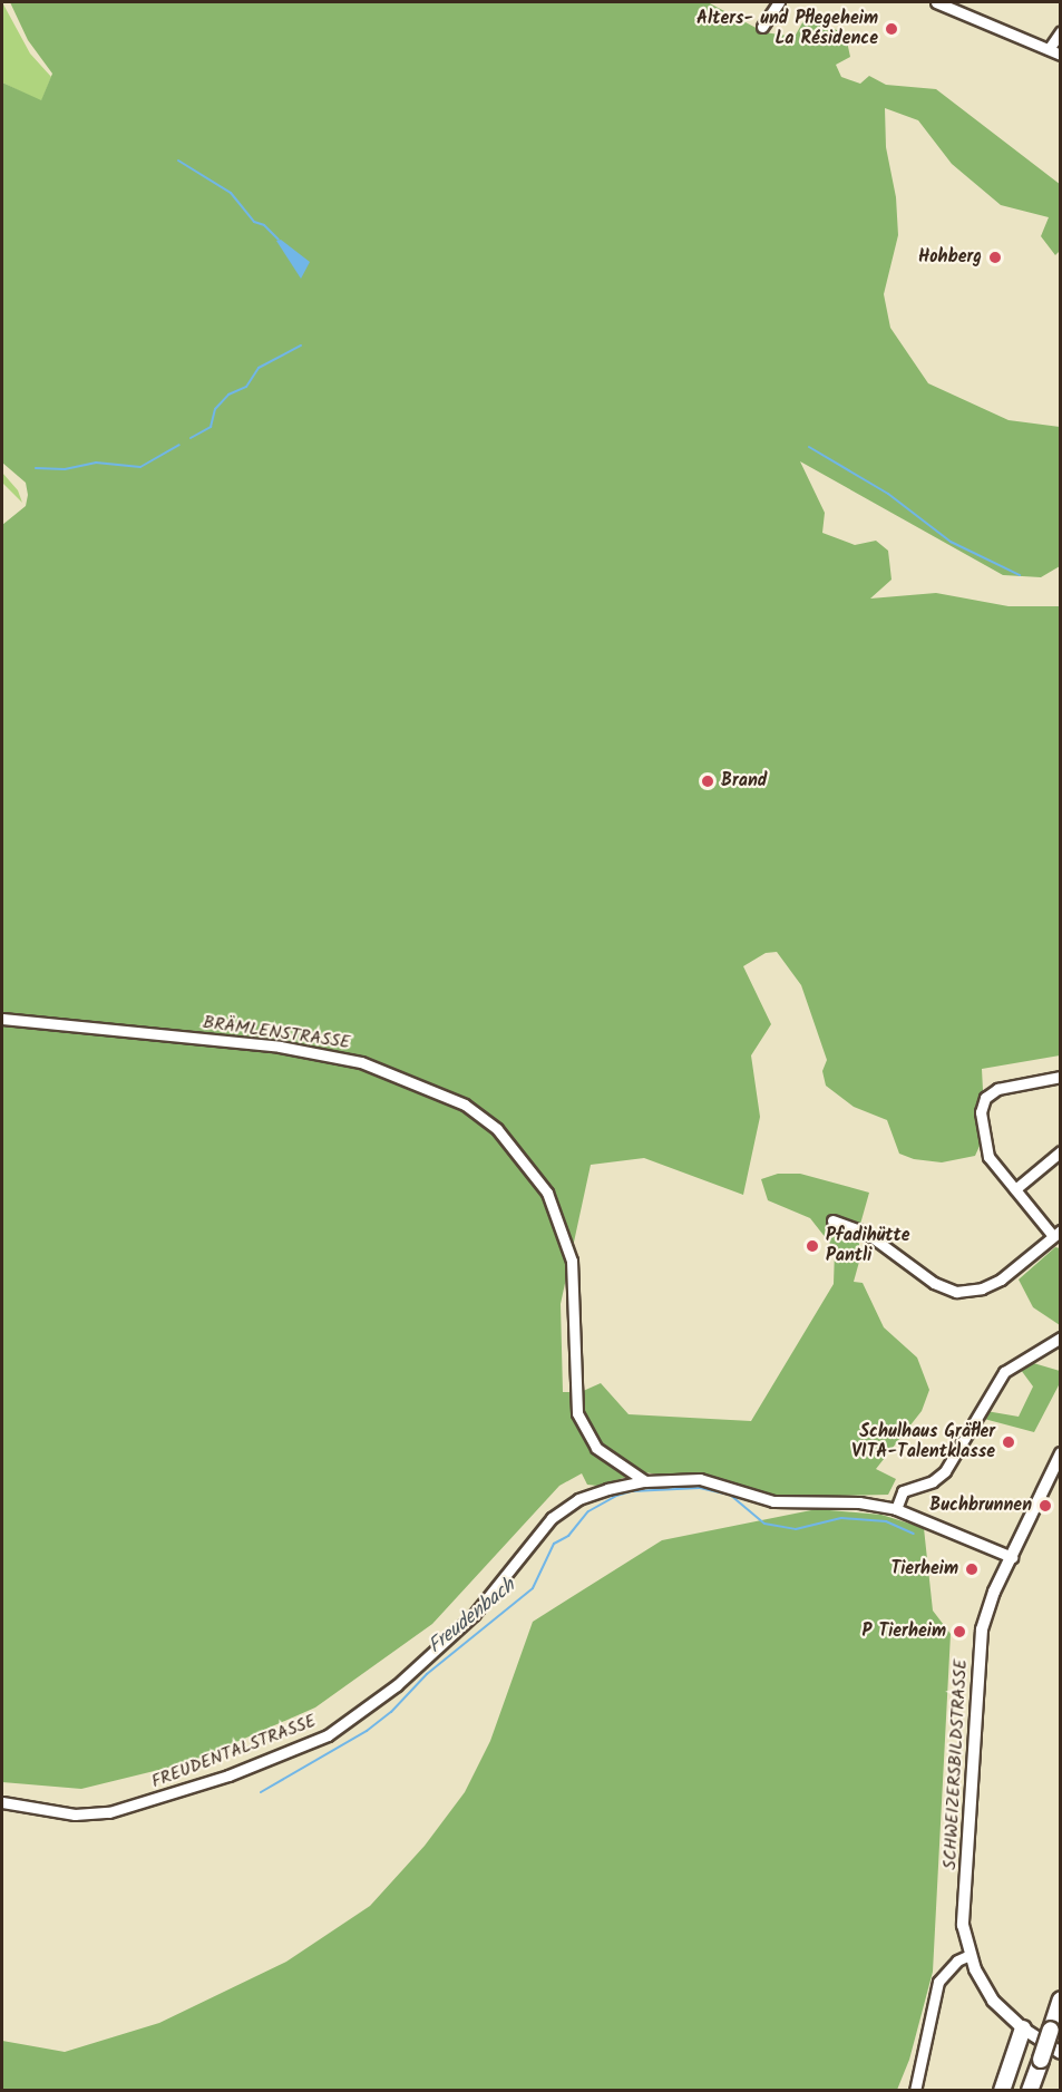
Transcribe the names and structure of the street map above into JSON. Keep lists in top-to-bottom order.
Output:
{
  "streets": {
    "main road": ["SCHWEIZERSBILDSTRASSE"],
    "street": ["BRÄMLENSTRASSE", "FREUDENTALSTRASSE"]
  },
  "crossings": [
    ["BRÄMLENSTRASSE", "FREUDENTALSTRASSE"],
    ["FREUDENTALSTRASSE", "SCHWEIZERSBILDSTRASSE"]
  ],
  "water": ["Freudenbach"],
  "places": [
    "Alters- und Pflegeheim La Résidence",
    "Hohberg",
    "Brand",
    "Pfadihütte Pantli",
    "Schulhaus Gräfler VITA-Talentklasse",
    "Buchbrunnen",
    "Tierheim",
    "P Tierheim"
  ]
}
